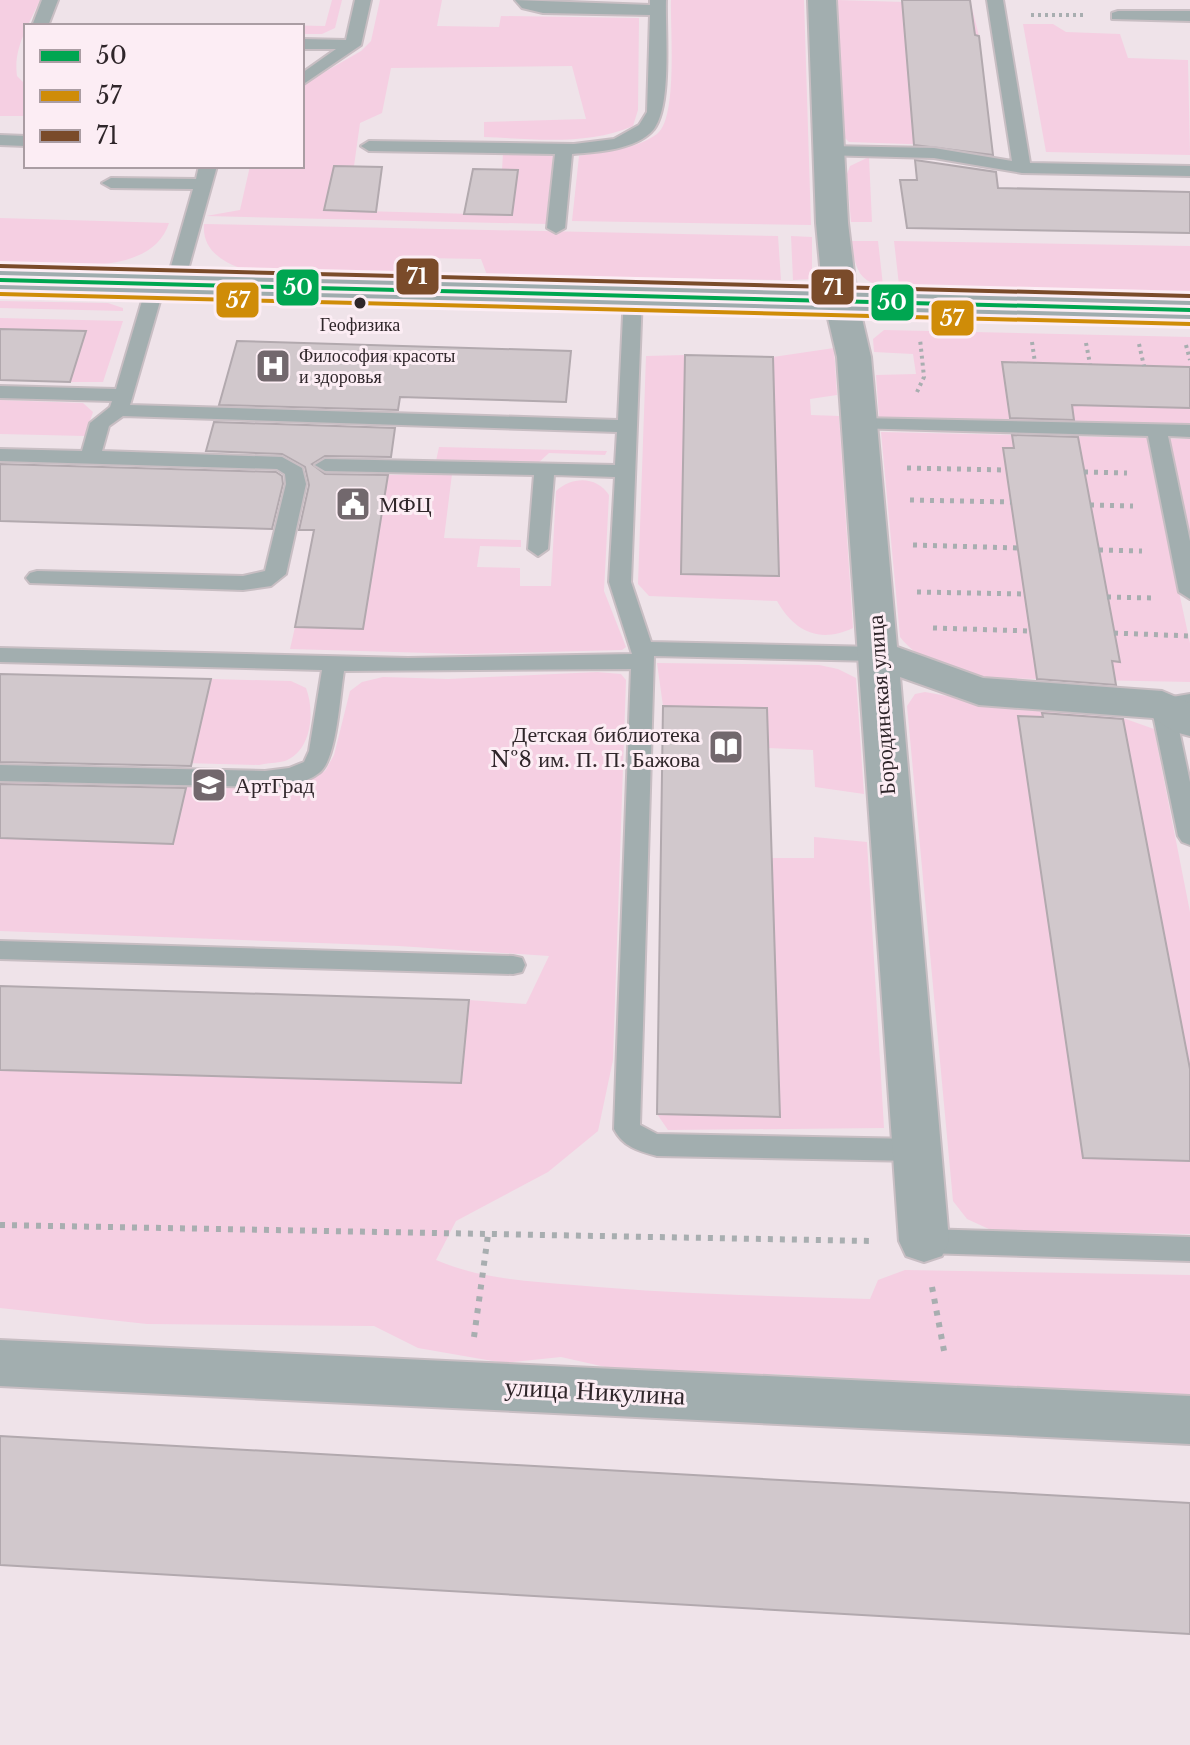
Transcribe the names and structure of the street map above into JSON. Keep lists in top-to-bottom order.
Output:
{
  "streets": {
    "street": ["Бородинская улица", "улица Никулина"]
  },
  "places": {
    "other": ["Геофизика"],
    "hospital": ["Философия красоты и здоровья"],
    "public building": ["МФЦ"],
    "library": ["Детская библиотека №8 им. П. П. Бажова"],
    "school or university": ["АртГрад"]
  },
  "lines": ["transit line 71", "transit line 50", "transit line 57"],
  "legend": ["50", "57", "71"]
}
